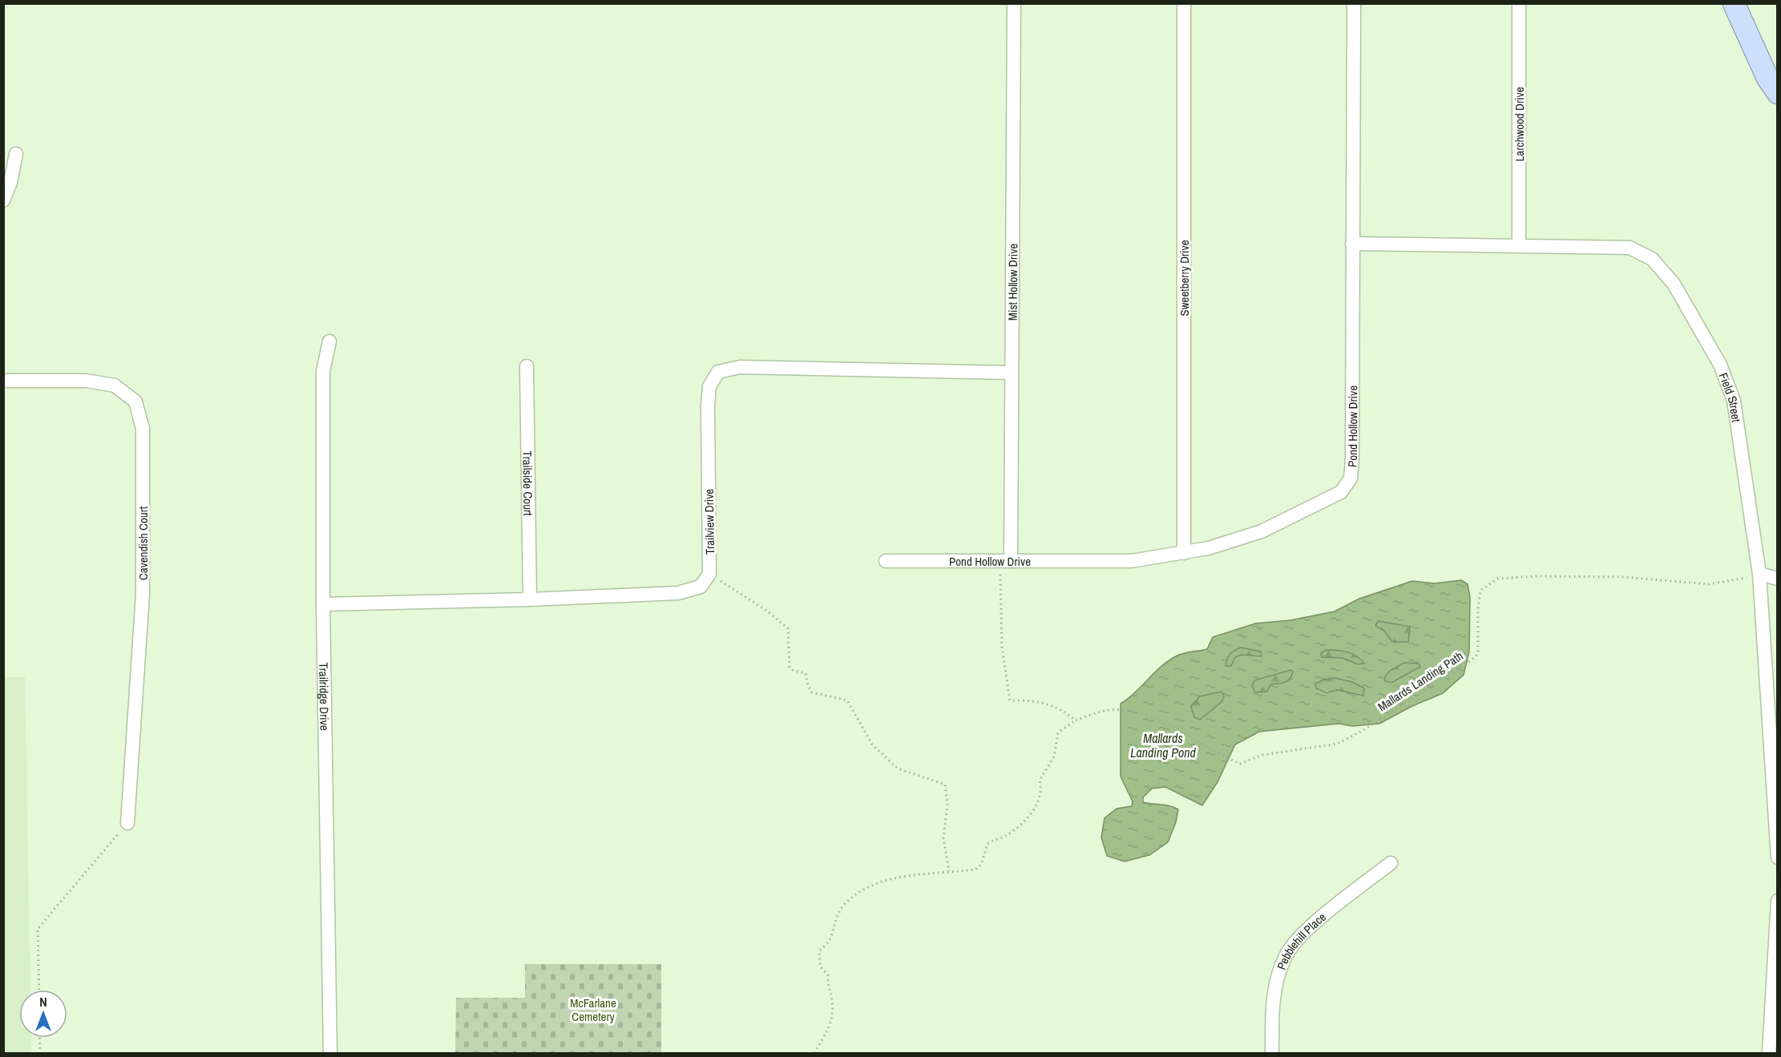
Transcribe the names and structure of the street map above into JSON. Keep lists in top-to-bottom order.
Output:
{
  "streets": {
    "street": [
      "Larchwood Drive",
      "Sweetberry Drive",
      "Mist Hollow Drive",
      "Field Street",
      "Pond Hollow Drive",
      "Trailside Court",
      "Trailview Drive",
      "Cavendish Court",
      "Trailridge Drive",
      "Pebblehill Place"
    ],
    "path": ["Mallards Landing Path"]
  },
  "crossings": [
    ["Larchwood Drive", "Field Street"],
    ["Sweetberry Drive", "Pond Hollow Drive"],
    ["Mist Hollow Drive", "Pond Hollow Drive"],
    ["Mist Hollow Drive", "Trailview Drive"],
    ["Field Street", "Pond Hollow Drive"],
    ["Field Street", "Mallards Landing Path"]
  ],
  "water": ["Mallards Landing Pond"],
  "parks": ["McFarlane Cemetery"],
  "north": "top"
}
